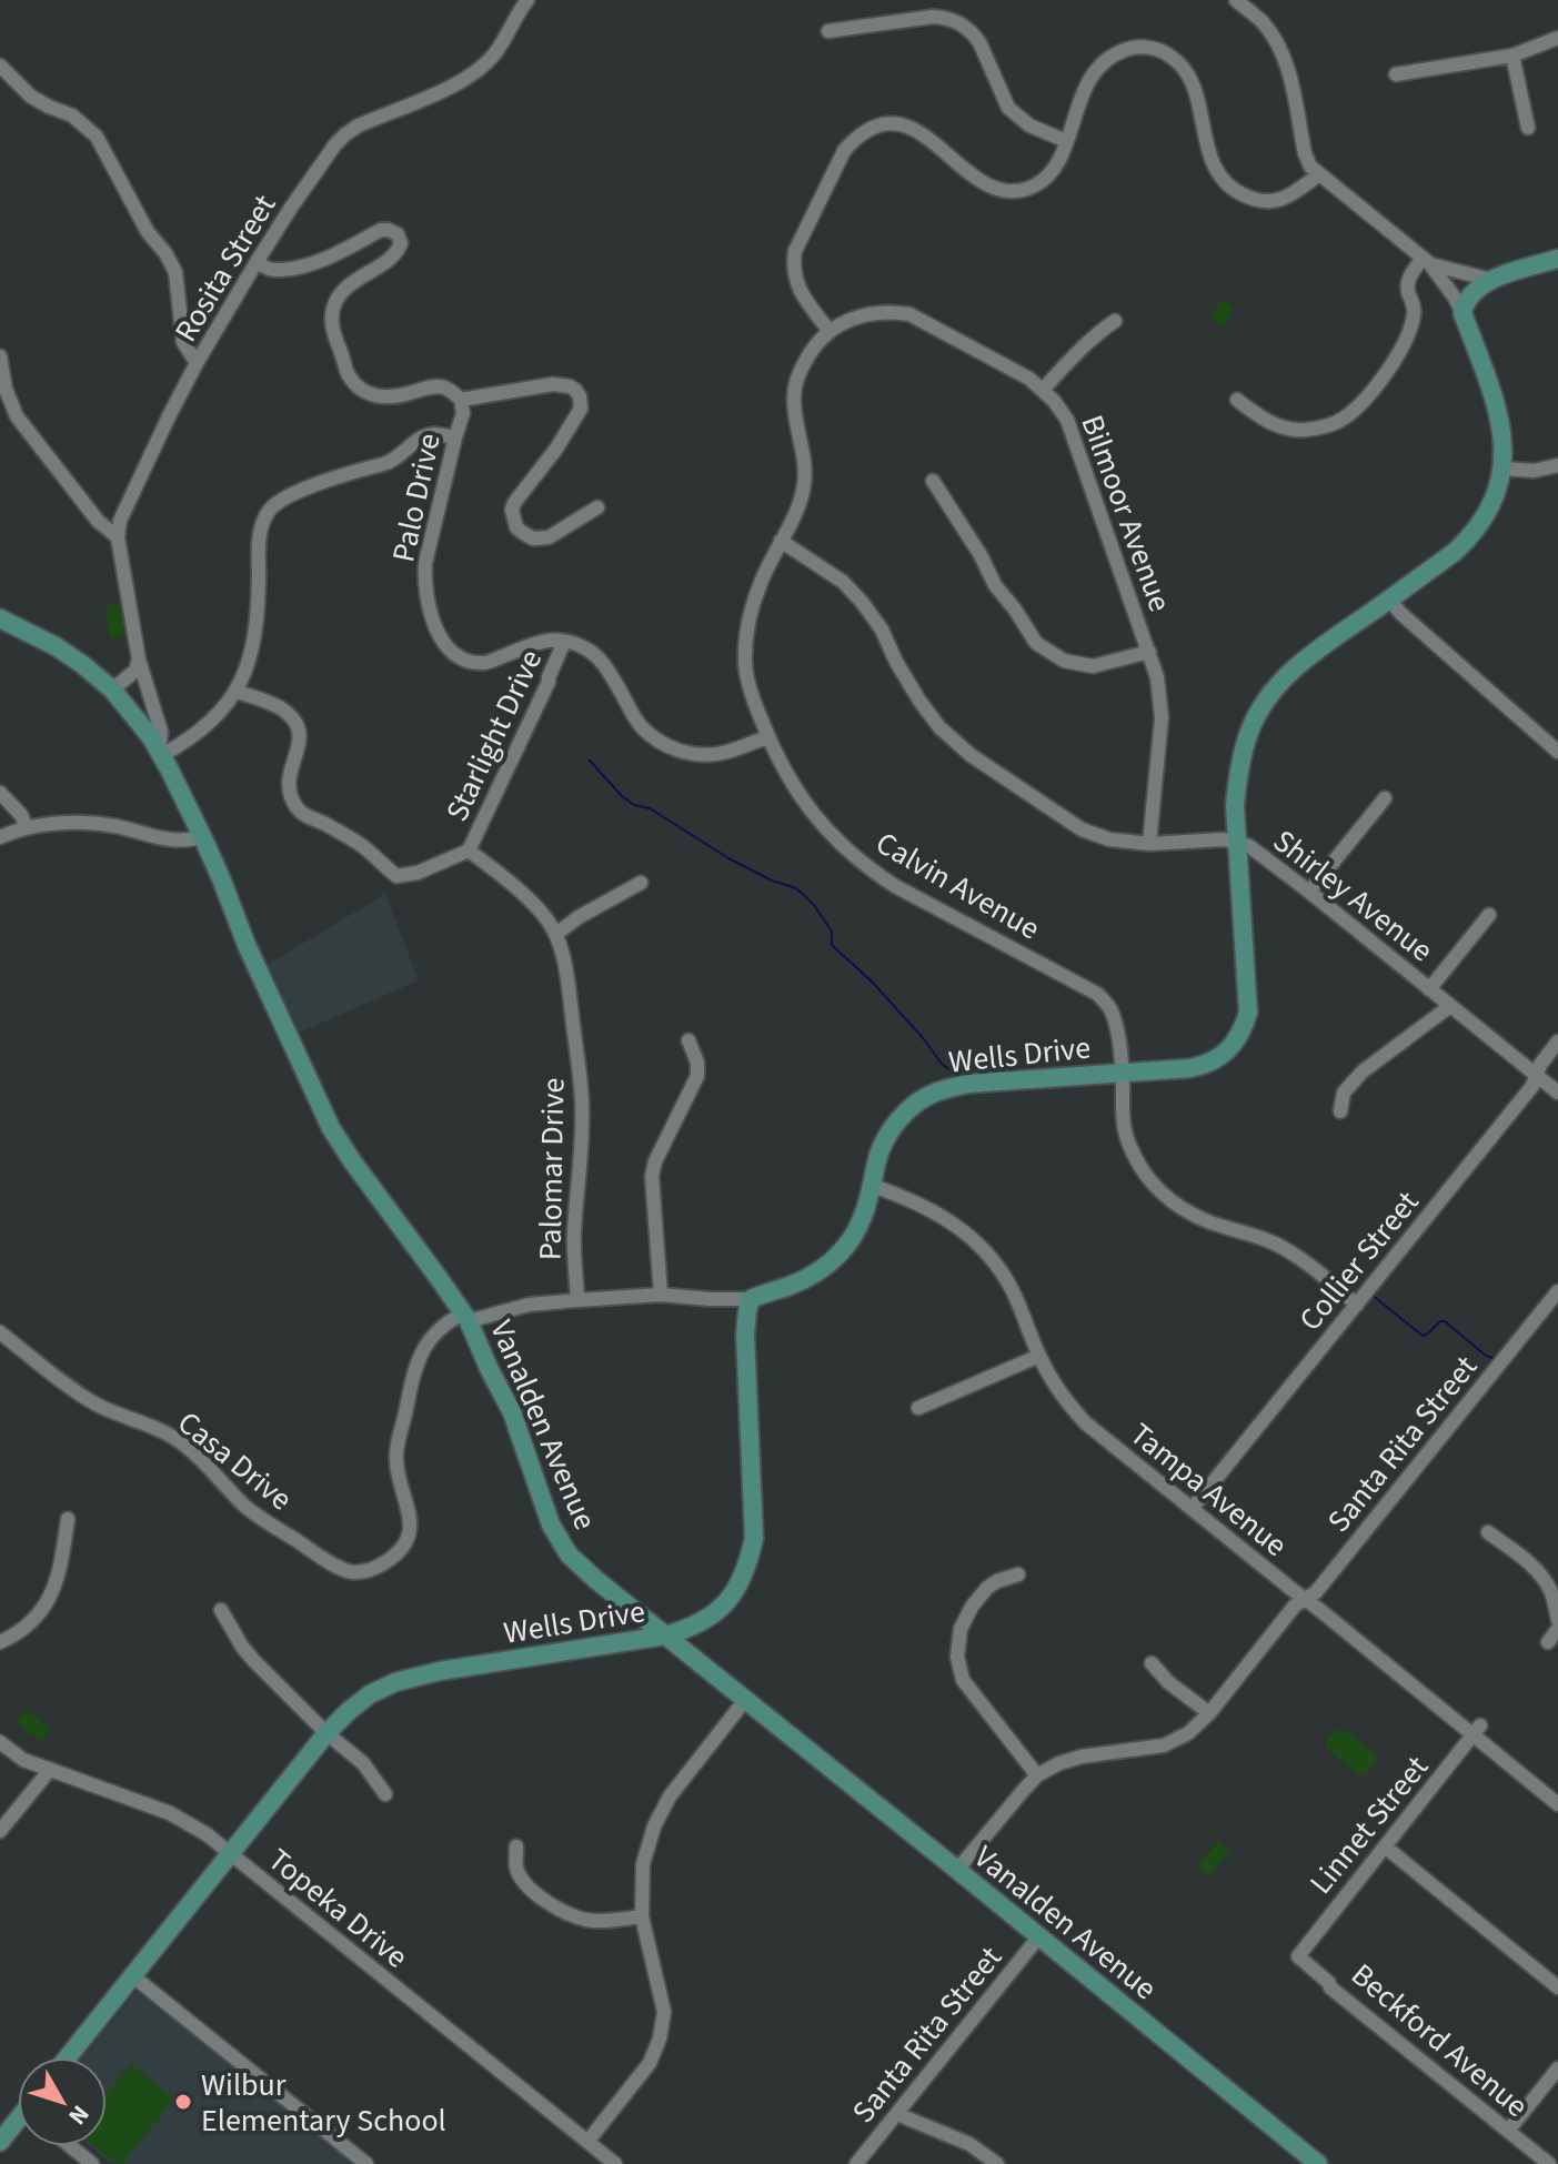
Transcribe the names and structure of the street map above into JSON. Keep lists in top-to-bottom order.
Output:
{
  "streets": {
    "main road": ["Wells Drive", "Vanalden Avenue"],
    "street": [
      "Rosita Street",
      "Palo Drive",
      "Bilmoor Avenue",
      "Starlight Drive",
      "Calvin Avenue",
      "Shirley Avenue",
      "Palomar Drive",
      "Collier Street",
      "Santa Rita Street",
      "Casa Drive",
      "Tampa Avenue",
      "Linnet Street",
      "Topeka Drive",
      "Beckford Avenue"
    ]
  },
  "crossings": [
    ["Rosita Street", "Palo Drive"],
    ["Rosita Street", "Vanalden Avenue"],
    ["Palo Drive", "Starlight Drive"],
    ["Bilmoor Avenue", "Calvin Avenue"],
    ["Bilmoor Avenue", "Shirley Avenue"],
    ["Starlight Drive", "Palomar Drive"],
    ["Calvin Avenue", "Shirley Avenue"],
    ["Calvin Avenue", "Wells Drive"],
    ["Calvin Avenue", "Collier Street"],
    ["Shirley Avenue", "Wells Drive"],
    ["Shirley Avenue", "Collier Street"],
    ["Wells Drive", "Vanalden Avenue"],
    ["Wells Drive", "Casa Drive"],
    ["Wells Drive", "Tampa Avenue"],
    ["Wells Drive", "Topeka Drive"],
    ["Palomar Drive", "Casa Drive"],
    ["Collier Street", "Tampa Avenue"],
    ["Vanalden Avenue", "Santa Rita Street"],
    ["Vanalden Avenue", "Casa Drive"],
    ["Santa Rita Street", "Tampa Avenue"],
    ["Tampa Avenue", "Linnet Street"],
    ["Linnet Street", "Beckford Avenue"]
  ],
  "places": ["Wilbur Elementary School"],
  "north": "bottom right"
}
